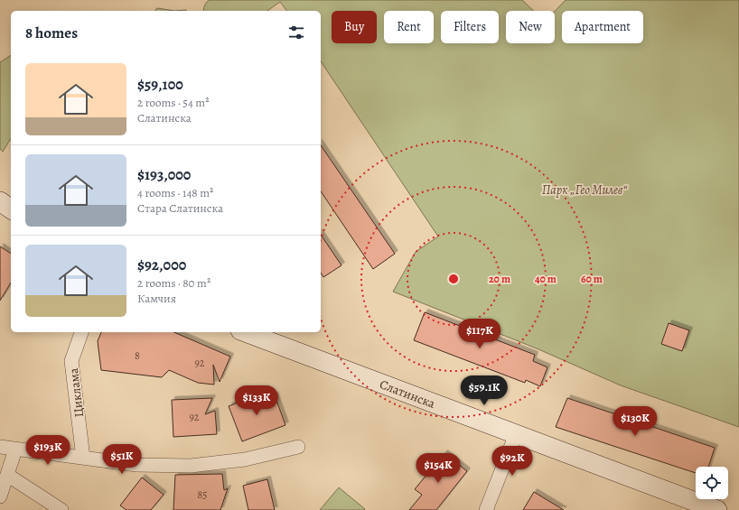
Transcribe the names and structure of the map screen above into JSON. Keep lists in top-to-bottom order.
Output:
{
  "streets": {
    "street": ["Циклама", "Слатинска"]
  },
  "parks": ["Парк „Гео Милев“"],
  "house_numbers": [
    "8",
    "92",
    "92",
    "85"
  ],
  "page": {
    "chip": [
      "Buy",
      "Rent",
      "Filters",
      "New",
      "Apartment"
    ],
    "heading": "8 homes",
    "list": [
      {
        "name": "$59,100",
        "note": "2 rooms · 54 m² · Слатинска"
      },
      {
        "name": "$193,000",
        "note": "4 rooms · 148 m² · Стара Слатинска"
      },
      {
        "name": "$92,000",
        "note": "2 rooms · 80 m² · Камчия"
      }
    ],
    "price": [
      "$117K",
      "$59.1K",
      "$133K",
      "$130K",
      "$193K",
      "$51K",
      "$92K",
      "$154K"
    ]
  },
  "rings": ["20 m", "40 m", "60 m"]
}
